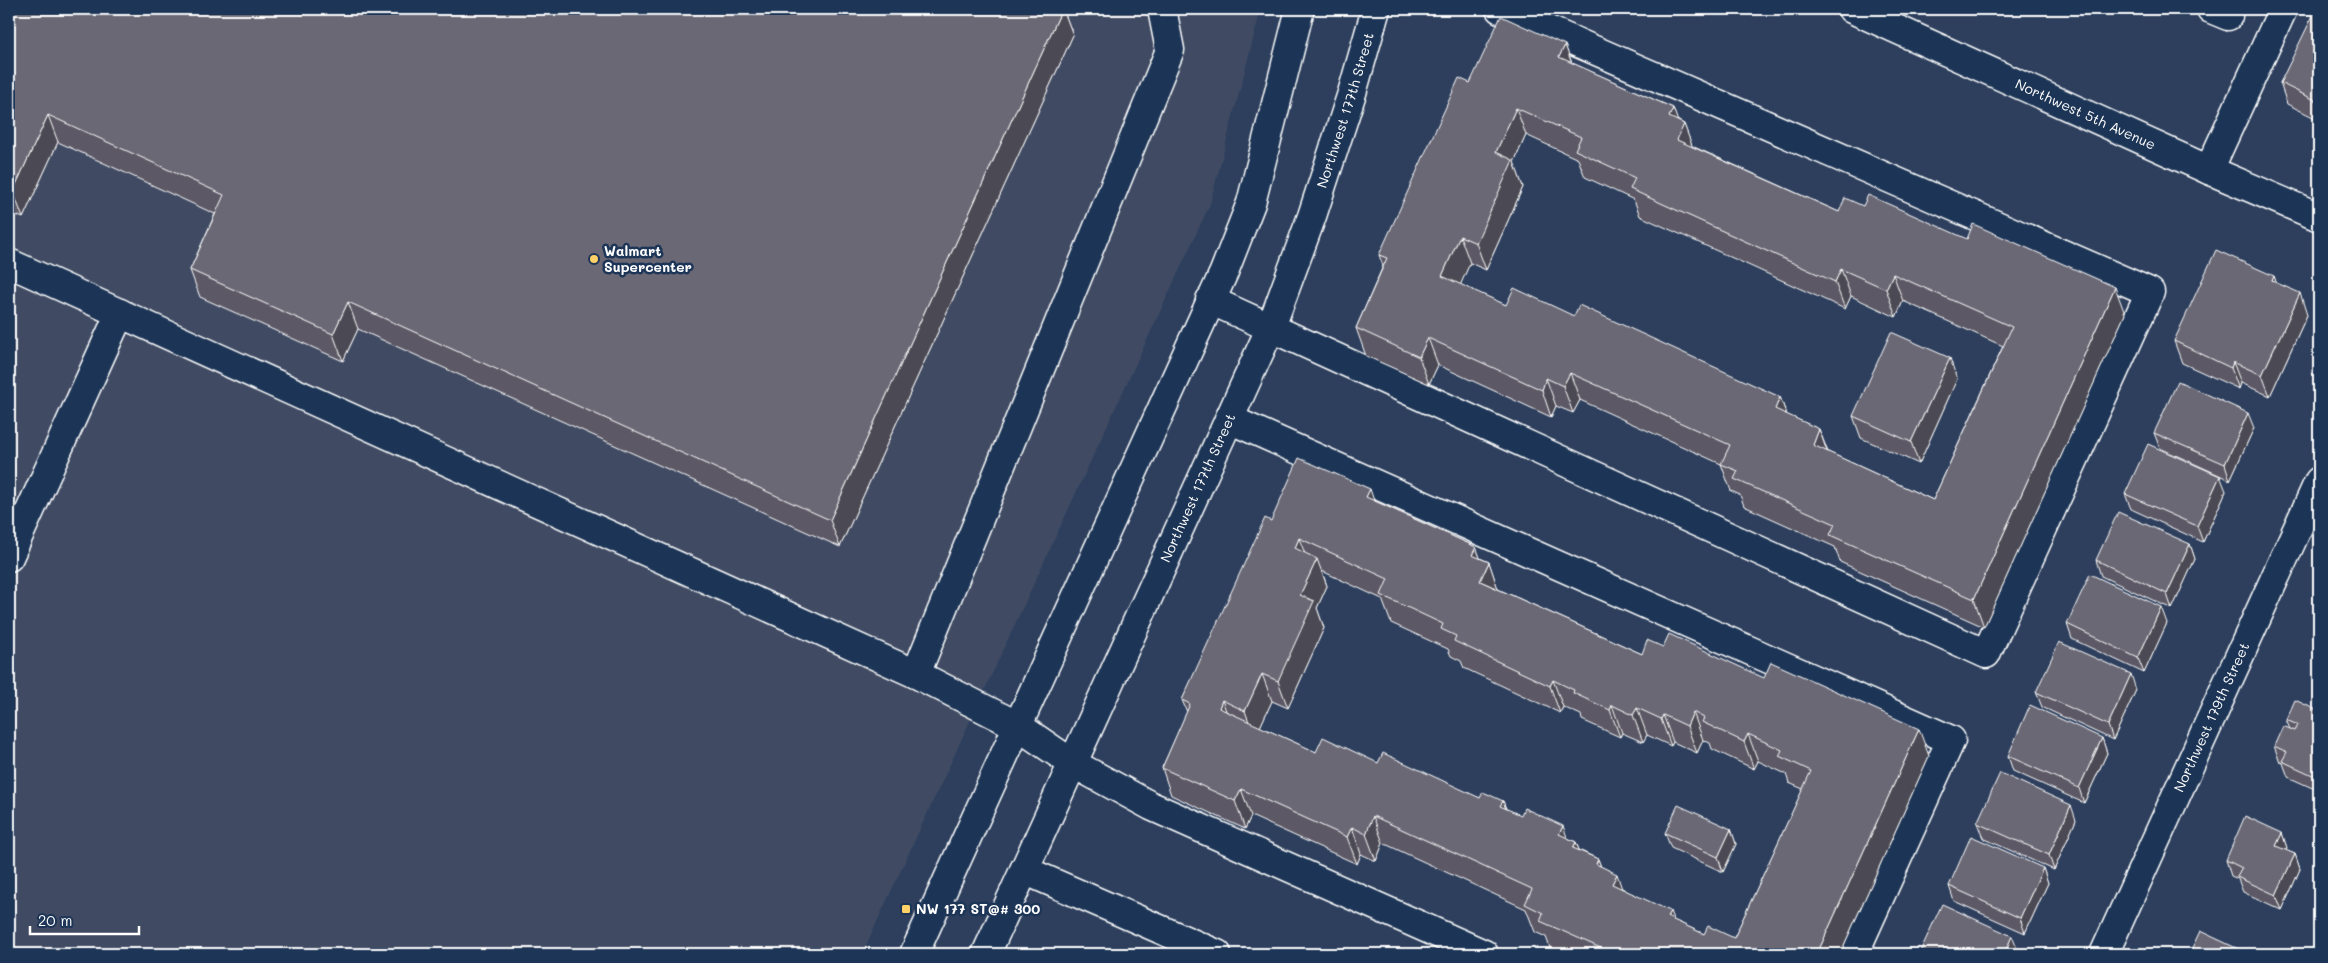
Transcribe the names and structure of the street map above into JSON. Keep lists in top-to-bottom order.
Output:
{
  "streets": {
    "street": ["Northwest 177th Street", "Northwest 5th Avenue", "Northwest 179th Street"]
  },
  "places": {
    "other": ["Walmart Supercenter"],
    "transit": ["NW 177 ST@# 300"]
  },
  "scale_bar": "20 m"
}
